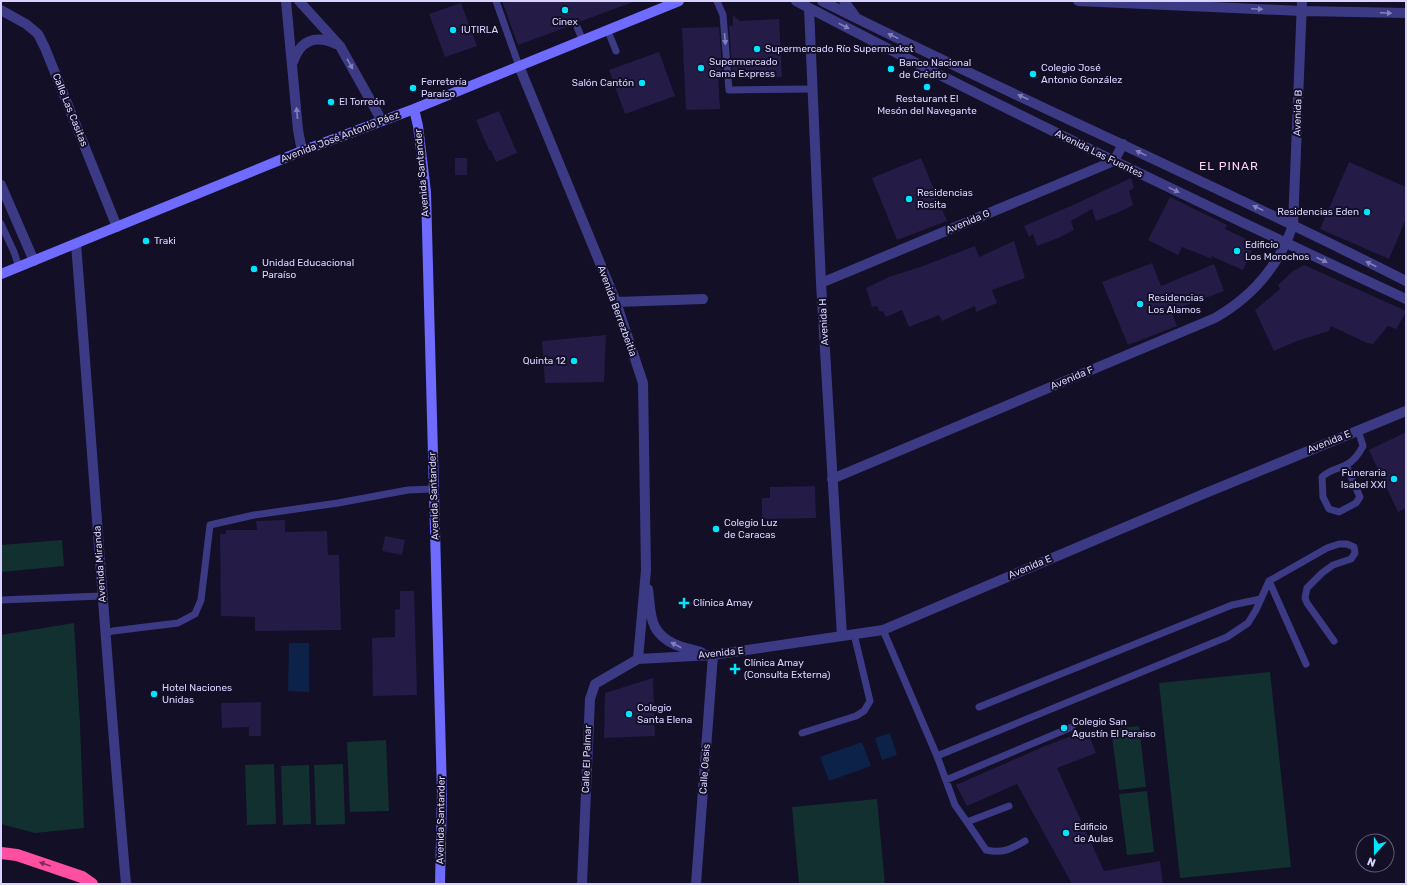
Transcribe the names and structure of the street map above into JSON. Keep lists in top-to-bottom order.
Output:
{
  "streets": {
    "street": [
      "Calle Las Casitas",
      "Avenida B",
      "Avenida José Antonio Páez",
      "Avenida Las Fuentes",
      "Avenida Santander",
      "Avenida G",
      "Avenida Berrezbeitia",
      "Avenida H",
      "Avenida F",
      "Avenida E",
      "Avenida Miranda",
      "Calle El Palmar",
      "Calle Oasis"
    ]
  },
  "crossings": [
    ["Calle Las Casitas", "Avenida José Antonio Páez"],
    ["Avenida B", "Avenida Las Fuentes"],
    ["Avenida B", "Avenida F"],
    ["Avenida José Antonio Páez", "Avenida Santander"],
    ["Avenida José Antonio Páez", "Avenida Berrezbeitia"],
    ["Avenida José Antonio Páez", "Avenida Miranda"],
    ["Avenida Las Fuentes", "Avenida G"],
    ["Avenida Las Fuentes", "Avenida H"],
    ["Avenida Las Fuentes", "Avenida F"],
    ["Avenida G", "Avenida H"],
    ["Avenida Berrezbeitia", "Avenida E"],
    ["Avenida Berrezbeitia", "Calle El Palmar"],
    ["Avenida Berrezbeitia", "Calle Oasis"],
    ["Avenida H", "Avenida F"],
    ["Avenida H", "Avenida E"],
    ["Avenida E", "Calle El Palmar"],
    ["Avenida E", "Calle Oasis"]
  ],
  "districts": ["EL PINAR"],
  "places": {
    "other": [
      "Cinex",
      "IUTIRLA",
      "Supermercado Río Supermarket",
      "Supermercado Gama Express",
      "Banco Nacional de Crédito",
      "Colegio José Antonio González",
      "Salón Cantón",
      "Restaurant El Mesón del Navegante",
      "Ferretería Paraíso",
      "El Torreón",
      "Residencias Rosita",
      "Residencias Eden",
      "Traki",
      "Edificio Los Morochos",
      "Unidad Educacional Paraíso",
      "Residencias Los Alamos",
      "Quinta 12",
      "Funeraria Isabel XXI",
      "Colegio Luz de Caracas",
      "Hotel Naciones Unidas",
      "Colegio Santa Elena",
      "Colegio San Agustín El Paraiso",
      "Edificio de Aulas"
    ],
    "health": ["Clínica Amay", "Clínica Amay (Consulta Externa)"]
  },
  "north": "bottom"
}
